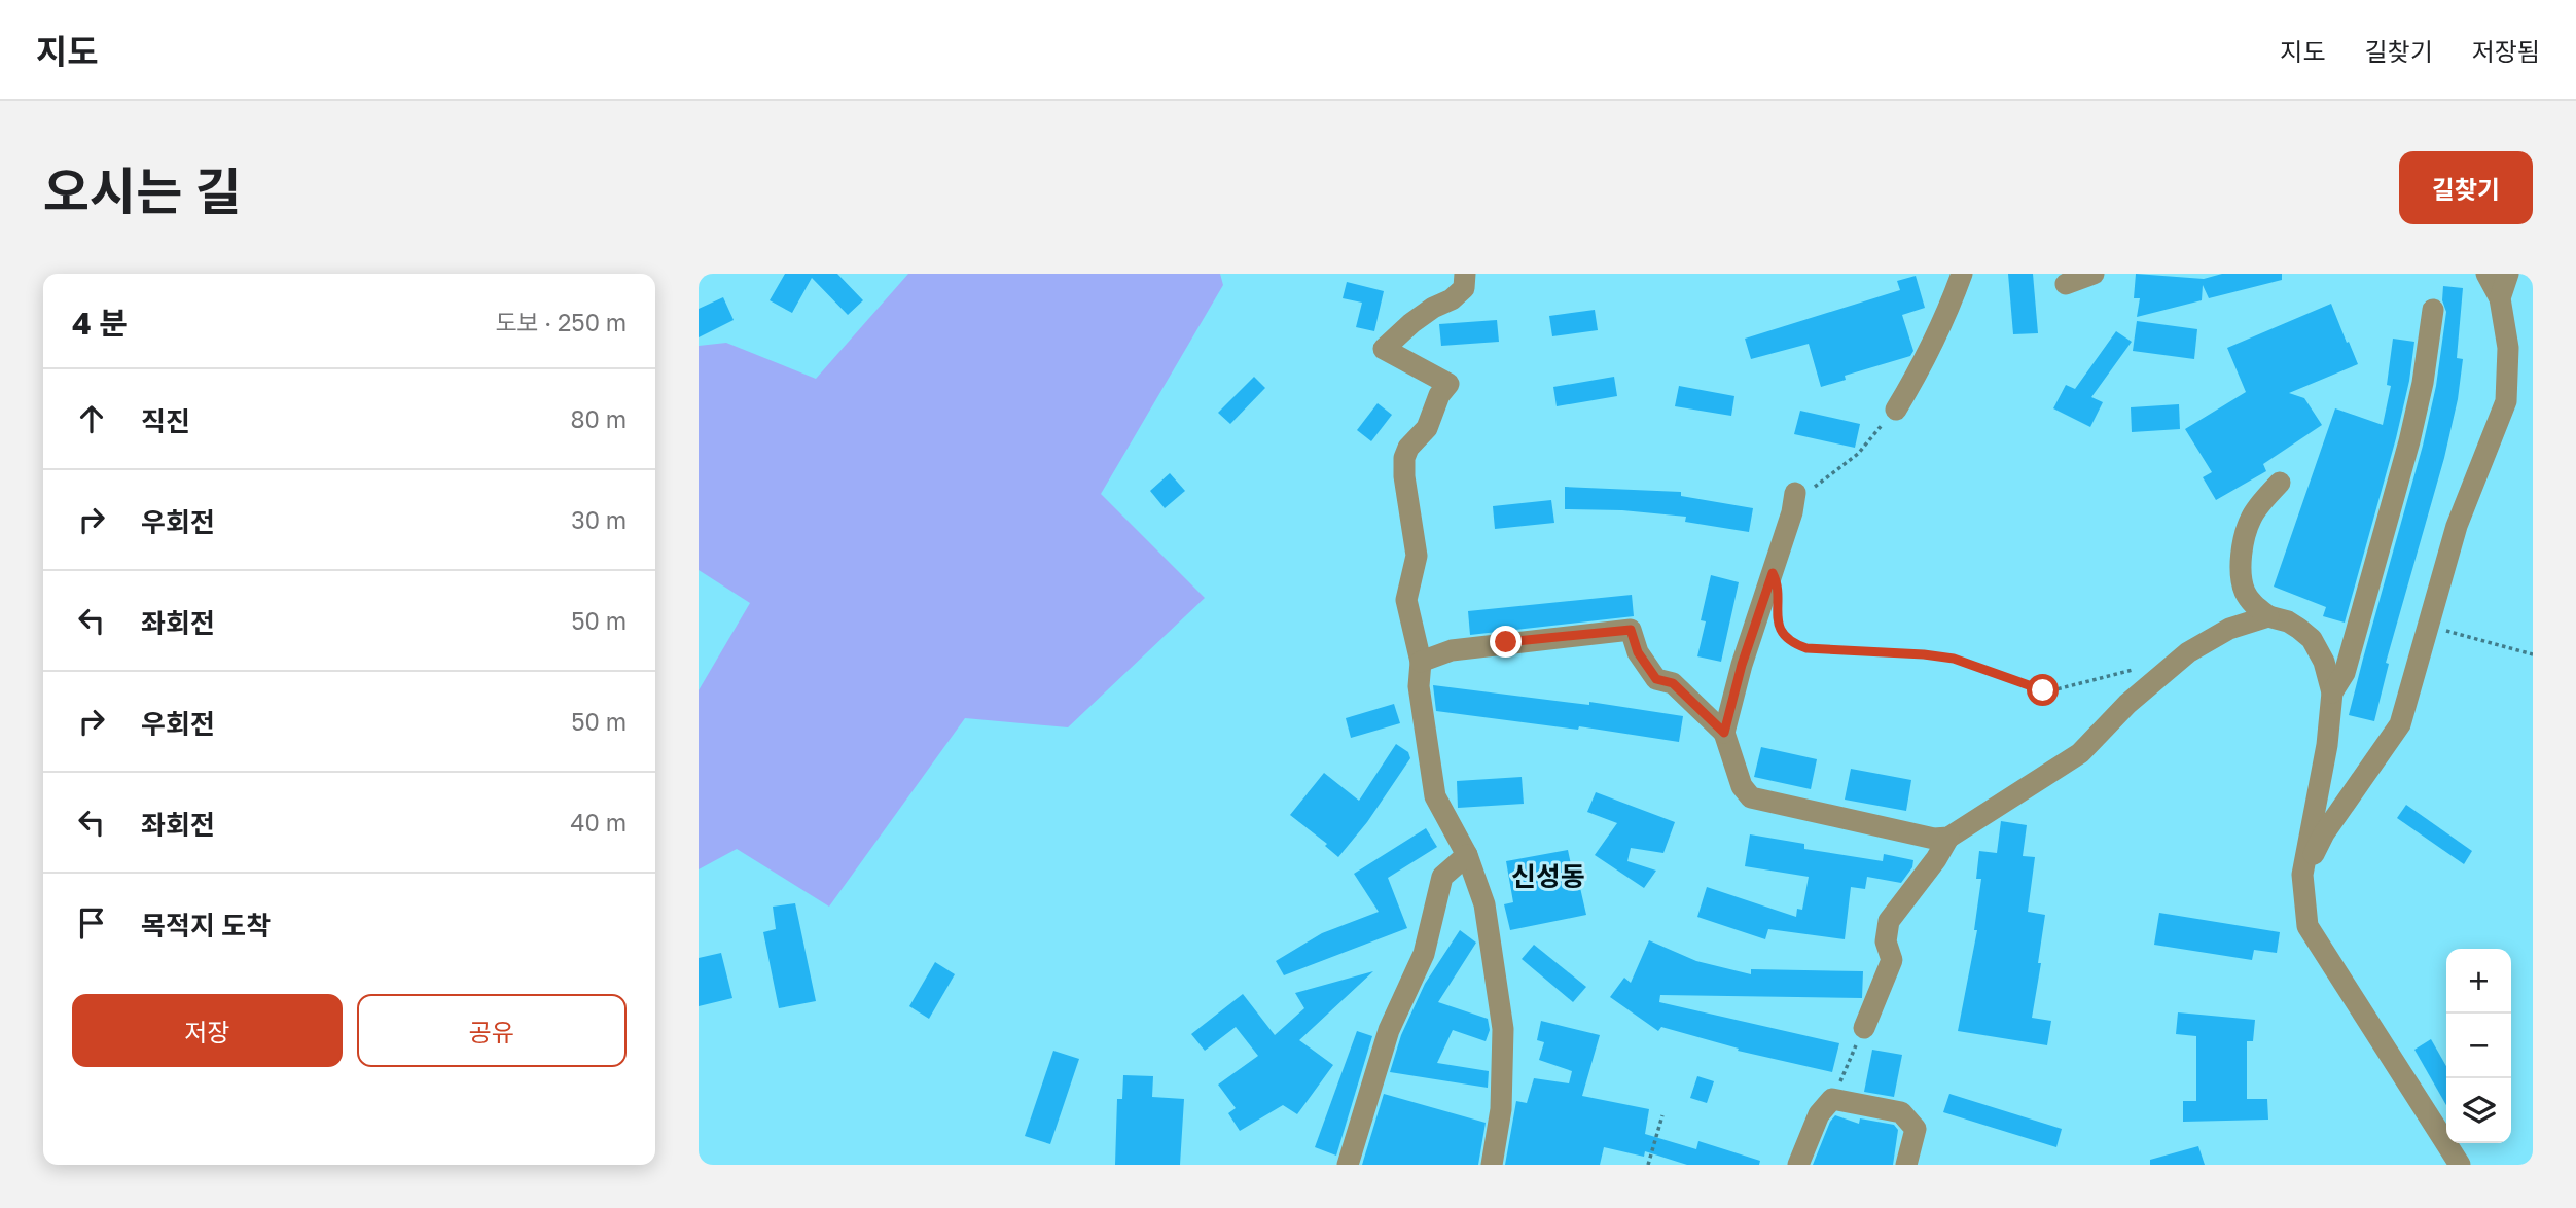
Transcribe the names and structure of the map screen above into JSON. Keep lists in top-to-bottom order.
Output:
{
  "districts": ["신성동"],
  "page": {
    "header": "지도",
    "nav": ["지도", "길찾기", "저장됨"],
    "title": "오시는 길",
    "buttons": [
      "길찾기",
      ["저장", "공유"]
    ],
    "heading": ["4 분", "도보 · 250 m"],
    "list": [
      ["직진", "80 m"],
      ["우회전", "30 m"],
      ["좌회전", "50 m"],
      ["우회전", "50 m"],
      ["좌회전", "40 m"],
      "목적지 도착"
    ],
    "map_buttons": ["+", "−"]
  }
}
